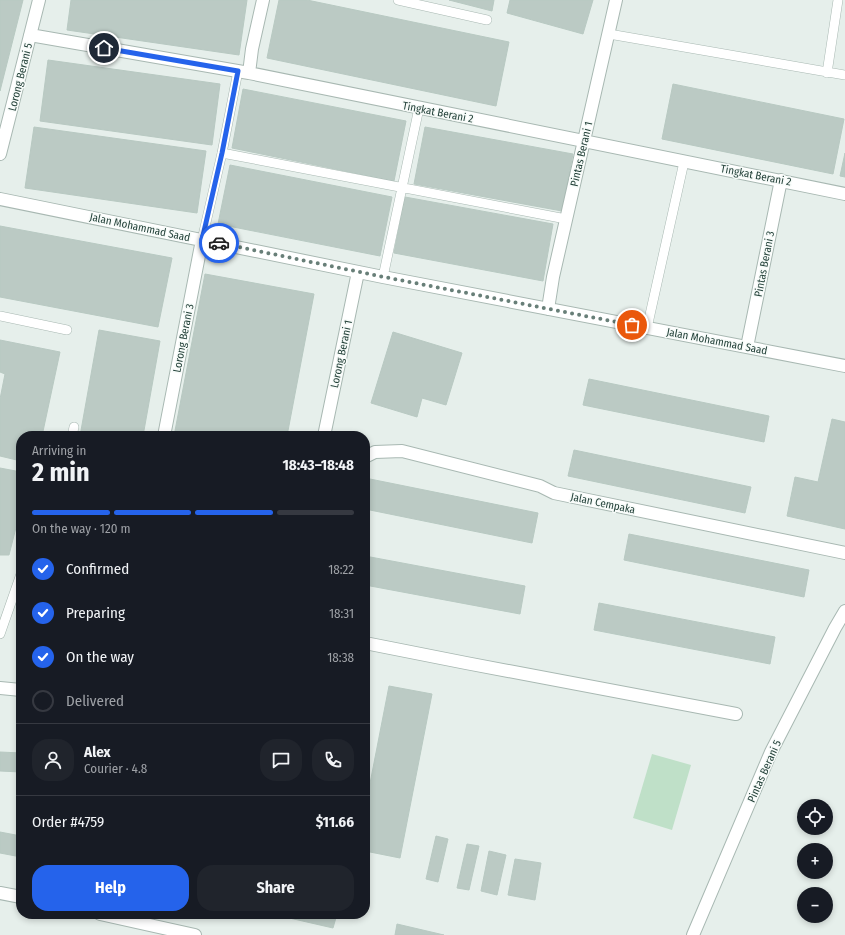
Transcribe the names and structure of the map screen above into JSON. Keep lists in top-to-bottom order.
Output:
{
  "streets": {
    "street": [
      "Lorong Berani 5",
      "Tingkat Berani 2",
      "Pintas Berani 1",
      "Jalan Mohammad Saad",
      "Pintas Berani 3",
      "Lorong Berani 3",
      "Lorong Berani 1",
      "Jalan Cempaka",
      "Pintas Berani 5"
    ]
  },
  "crossings": [
    ["Lorong Berani 5", "Tingkat Berani 2"],
    ["Tingkat Berani 2", "Pintas Berani 1"],
    ["Tingkat Berani 2", "Pintas Berani 3"],
    ["Pintas Berani 1", "Jalan Mohammad Saad"],
    ["Jalan Mohammad Saad", "Pintas Berani 3"],
    ["Jalan Mohammad Saad", "Lorong Berani 3"],
    ["Jalan Mohammad Saad", "Lorong Berani 1"]
  ],
  "page": {
    "heading": ["2 min", "Arriving in", "18:43–18:48"],
    "panel": [
      "Alex",
      "Courier · 4.8",
      "Order #4759",
      "$11.66"
    ],
    "bar": "On the way · 120 m",
    "list": [
      ["Confirmed", "18:22"],
      ["Preparing", "18:31"],
      ["On the way", "18:38"],
      "Delivered"
    ],
    "map_buttons": ["+", "−"],
    "buttons": ["Help", "Share"]
  }
}
